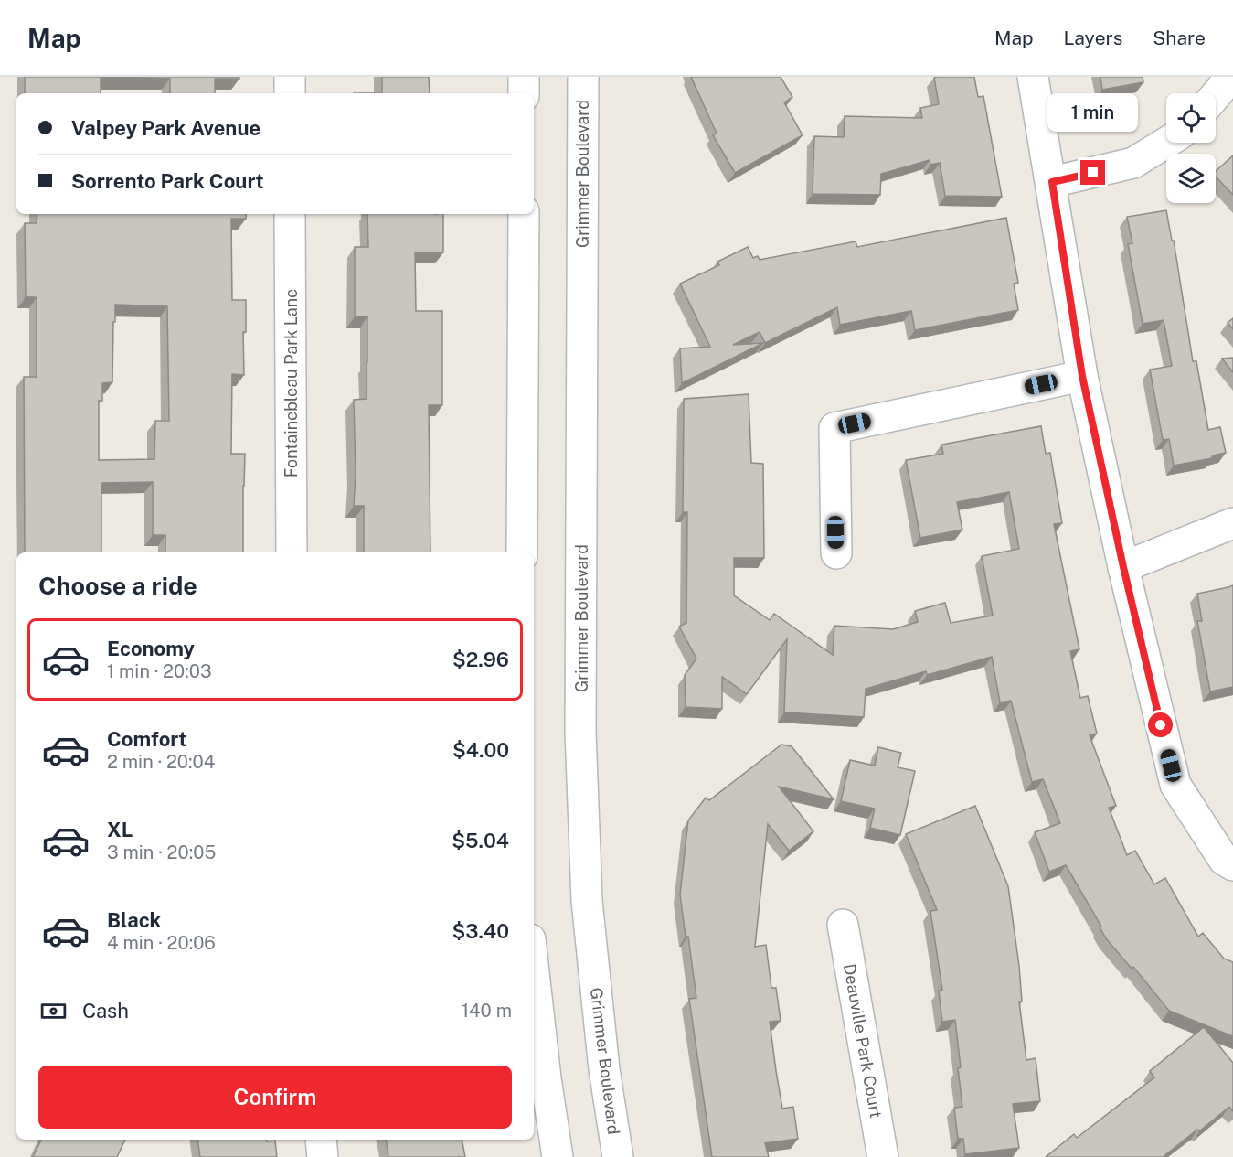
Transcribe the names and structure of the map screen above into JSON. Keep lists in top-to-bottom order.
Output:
{
  "streets": {
    "street": ["Grimmer Boulevard", "Fontainebleau Park Lane", "Deauville Park Court"]
  },
  "page": {
    "header": "Map",
    "nav": ["Map", "Layers", "Share"],
    "bubble": "1 min",
    "banner": ["Valpey Park Avenue", "Sorrento Park Court"],
    "heading": "Choose a ride",
    "list": [
      {
        "name": "Economy",
        "note": "1 min · 20:03",
        "value": "$2.96"
      },
      {
        "name": "Comfort",
        "note": "2 min · 20:04",
        "value": "$4.00"
      },
      {
        "name": "XL",
        "note": "3 min · 20:05",
        "value": "$5.04"
      },
      {
        "name": "Black",
        "note": "4 min · 20:06",
        "value": "$3.40"
      }
    ],
    "pay": ["Cash", "140 m"],
    "buttons": "Confirm"
  }
}
